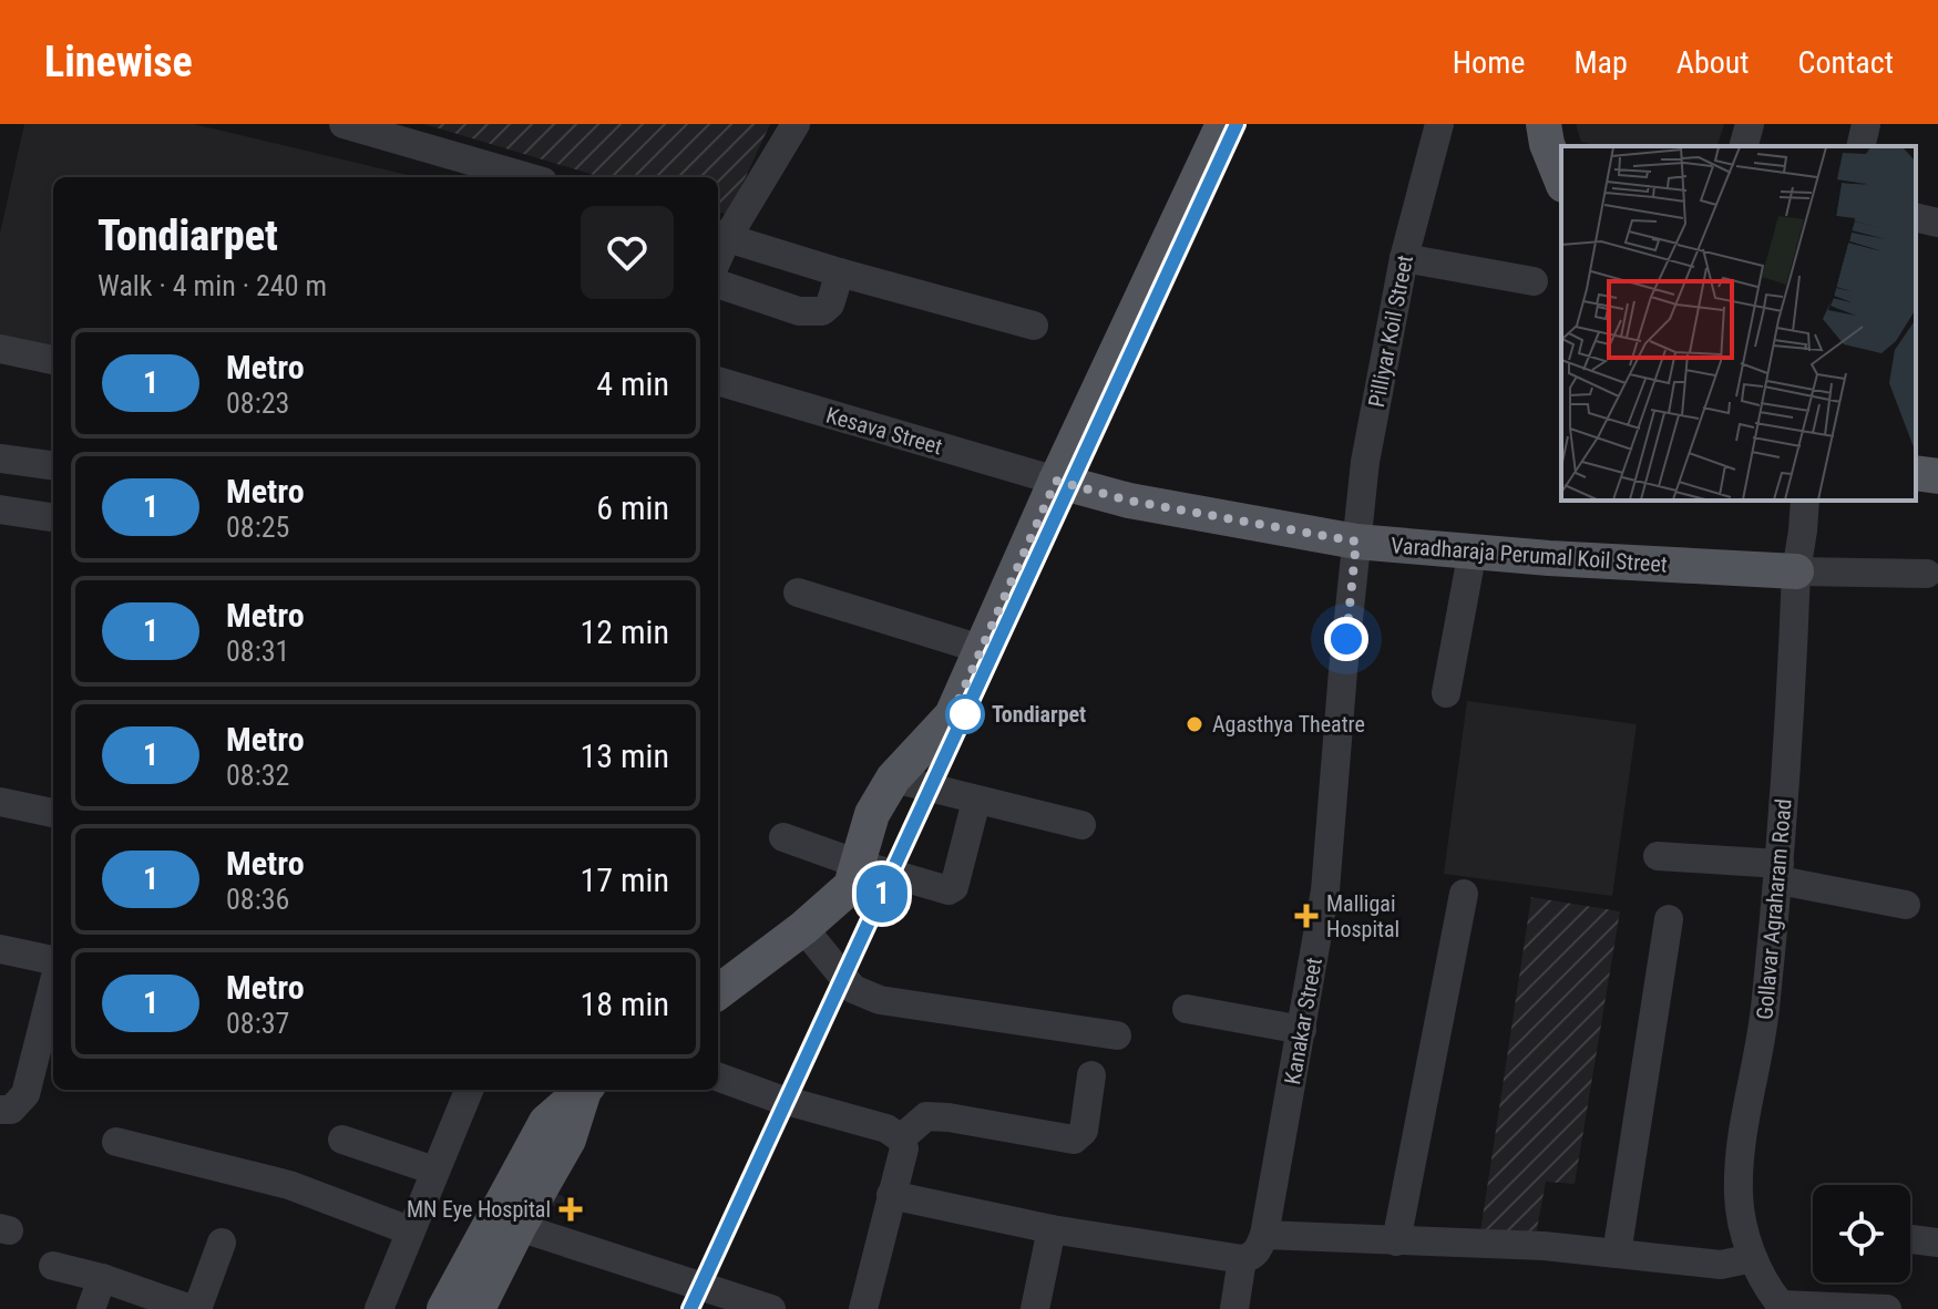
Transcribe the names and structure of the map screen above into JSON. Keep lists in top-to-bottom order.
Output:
{
  "streets": {
    "main road": ["Varadharaja Perumal Koil Street"],
    "street": [
      "Pilliyar Koil Street",
      "Kesava Street",
      "Gollavar Agraharam Road",
      "Kanakar Street"
    ]
  },
  "crossings": [
    ["Pilliyar Koil Street", "Varadharaja Perumal Koil Street"],
    ["Pilliyar Koil Street", "Kanakar Street"],
    ["Kesava Street", "Varadharaja Perumal Koil Street"],
    ["Varadharaja Perumal Koil Street", "Gollavar Agraharam Road"],
    ["Varadharaja Perumal Koil Street", "Kanakar Street"]
  ],
  "places": {
    "other": ["Tondiarpet", "Agasthya Theatre"],
    "health": ["Malligai Hospital", "MN Eye Hospital"]
  },
  "lines": ["metro line 1"],
  "page": {
    "header": "Linewise",
    "nav": [
      "Home",
      "Map",
      "About",
      "Contact"
    ],
    "on_map": "1",
    "heading": ["Tondiarpet", "Walk · 4 min · 240 m"],
    "list": [
      {
        "mark": "1",
        "name": "Metro",
        "note": "08:23",
        "value": "4 min"
      },
      {
        "mark": "1",
        "name": "Metro",
        "note": "08:25",
        "value": "6 min"
      },
      {
        "mark": "1",
        "name": "Metro",
        "note": "08:31",
        "value": "12 min"
      },
      {
        "mark": "1",
        "name": "Metro",
        "note": "08:32",
        "value": "13 min"
      },
      {
        "mark": "1",
        "name": "Metro",
        "note": "08:36",
        "value": "17 min"
      },
      {
        "mark": "1",
        "name": "Metro",
        "note": "08:37",
        "value": "18 min"
      }
    ]
  }
}
